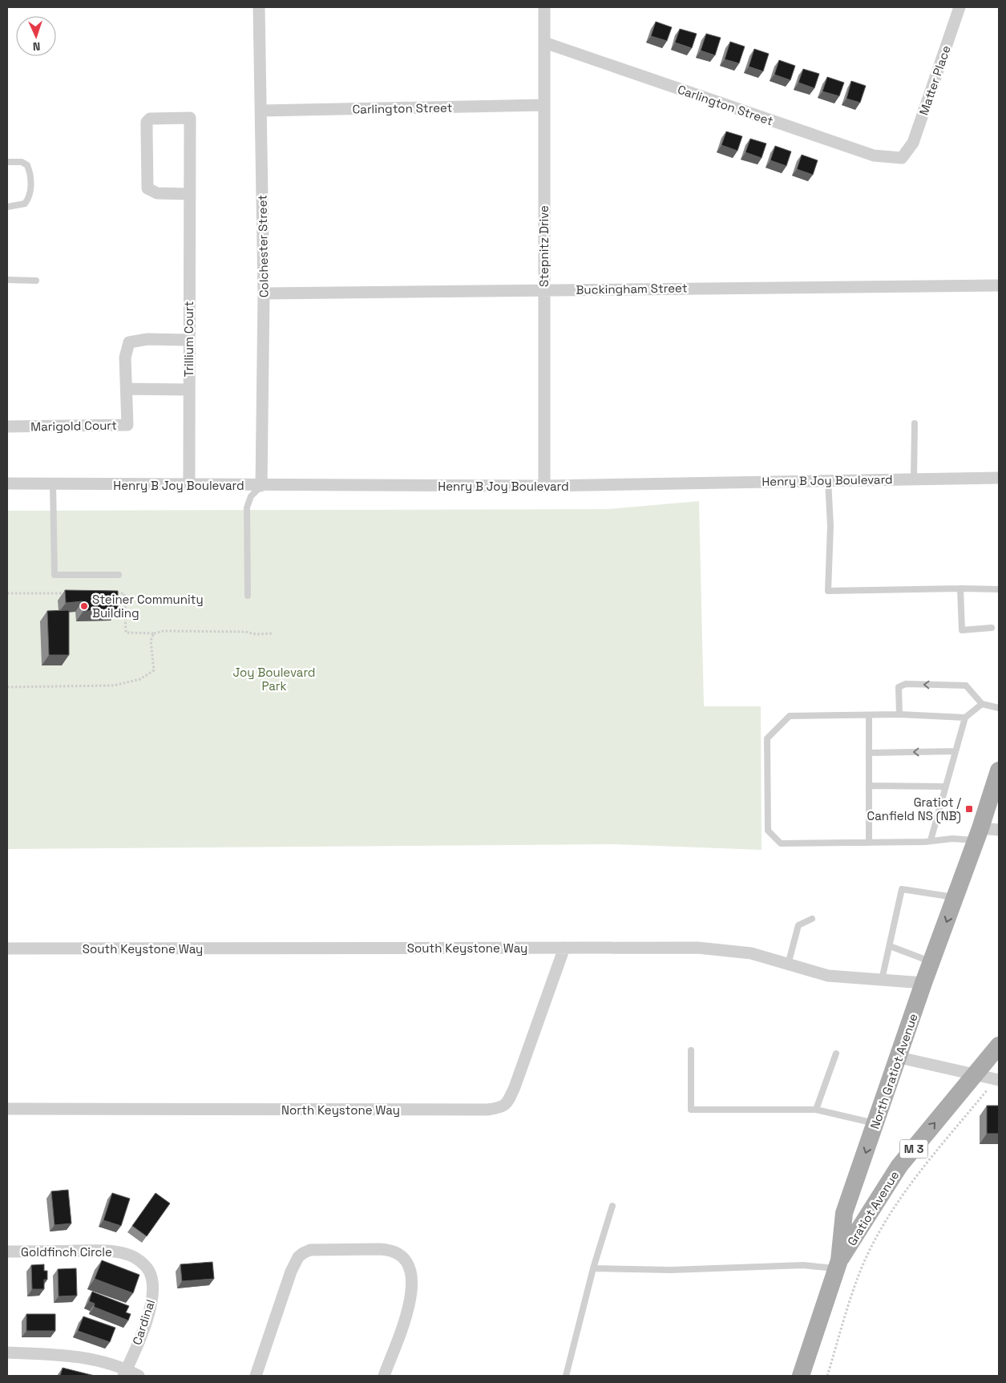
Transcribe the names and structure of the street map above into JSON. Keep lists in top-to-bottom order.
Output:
{
  "streets": {
    "main road": ["North Gratiot Avenue", "M 3", "Gratiot Avenue"],
    "street": [
      "Matter Place",
      "Carlington Street",
      "Colchester Street",
      "Stepnitz Drive",
      "Buckingham Street",
      "Trillium Court",
      "Marigold Court",
      "Henry B Joy Boulevard",
      "South Keystone Way",
      "North Keystone Way",
      "Goldfinch Circle",
      "Cardinal"
    ]
  },
  "crossings": [
    ["Matter Place", "Carlington Street"],
    ["Carlington Street", "Colchester Street"],
    ["Carlington Street", "Stepnitz Drive"],
    ["Colchester Street", "Buckingham Street"],
    ["Colchester Street", "Henry B Joy Boulevard"],
    ["Stepnitz Drive", "Buckingham Street"],
    ["Stepnitz Drive", "Henry B Joy Boulevard"],
    ["Trillium Court", "Marigold Court"],
    ["Trillium Court", "Henry B Joy Boulevard"],
    ["South Keystone Way", "North Gratiot Avenue"],
    ["South Keystone Way", "North Keystone Way"],
    ["North Gratiot Avenue", "Gratiot Avenue"],
    ["Goldfinch Circle", "Cardinal"]
  ],
  "one_way": ["Gratiot Avenue"],
  "parks": ["Joy Boulevard Park"],
  "places": {
    "other": ["Steiner Community Building"],
    "transit": ["Gratiot / Canfield NS (NB)"]
  },
  "north": "bottom"
}
